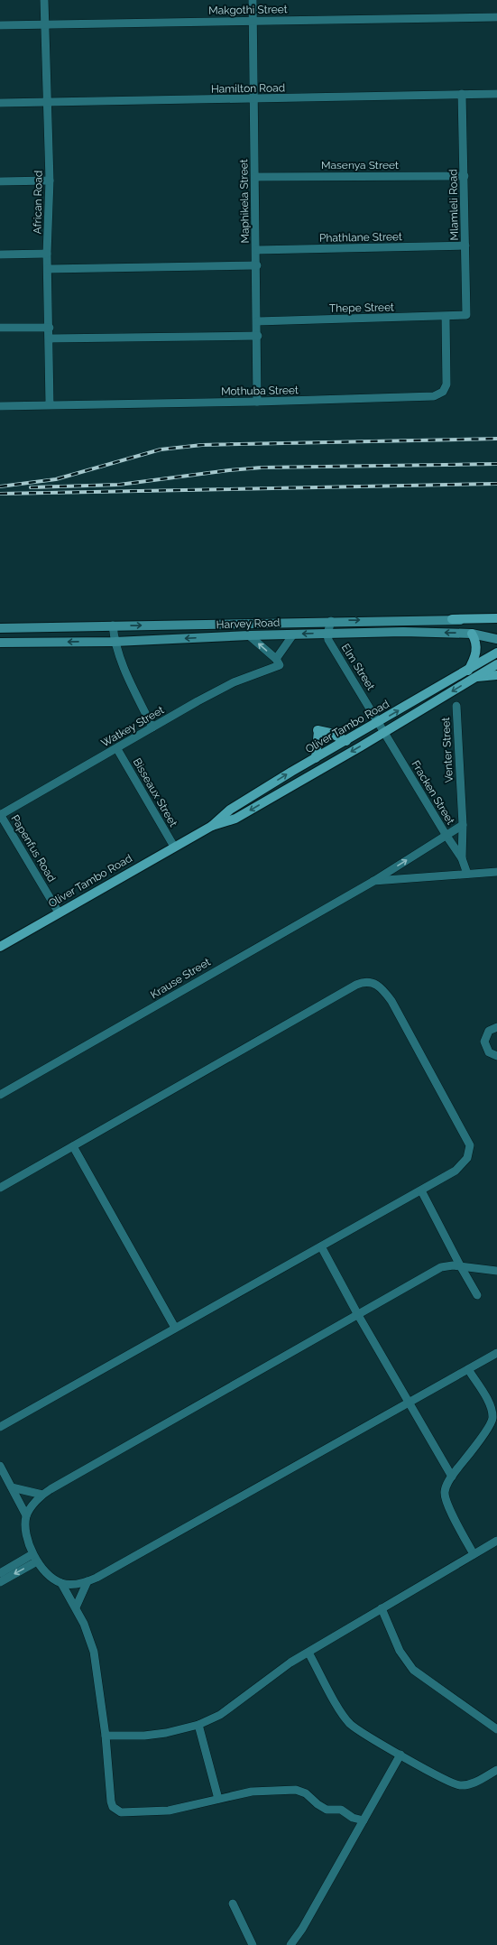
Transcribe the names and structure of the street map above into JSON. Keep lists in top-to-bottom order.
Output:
{
  "streets": {
    "main road": ["Harvey Road", "Oliver Tambo Road"],
    "street": [
      "Makgothi Street",
      "Hamilton Road",
      "Masenya Street",
      "Maphikela Street",
      "African Road",
      "Mlamleli Road",
      "Phathlane Street",
      "Thepe Street",
      "Mothuba Street",
      "Elm Street",
      "Watkey Street",
      "Venter Street",
      "Bisseaux Street",
      "Fracken Street",
      "Papenfus Road",
      "Krause Street"
    ]
  },
  "crossings": [
    ["Makgothi Street", "Maphikela Street"],
    ["Makgothi Street", "African Road"],
    ["Hamilton Road", "Maphikela Street"],
    ["Hamilton Road", "African Road"],
    ["Hamilton Road", "Mlamleli Road"],
    ["Masenya Street", "Maphikela Street"],
    ["Masenya Street", "Mlamleli Road"],
    ["Maphikela Street", "Phathlane Street"],
    ["Maphikela Street", "Thepe Street"],
    ["Maphikela Street", "Mothuba Street"],
    ["African Road", "Mothuba Street"],
    ["Mlamleli Road", "Phathlane Street"],
    ["Mlamleli Road", "Thepe Street"],
    ["Thepe Street", "Mothuba Street"],
    ["Harvey Road", "Elm Street"],
    ["Elm Street", "Oliver Tambo Road"],
    ["Elm Street", "Fracken Street"],
    ["Watkey Street", "Bisseaux Street"],
    ["Watkey Street", "Papenfus Road"],
    ["Oliver Tambo Road", "Bisseaux Street"],
    ["Oliver Tambo Road", "Fracken Street"],
    ["Oliver Tambo Road", "Papenfus Road"],
    ["Venter Street", "Fracken Street"],
    ["Venter Street", "Krause Street"],
    ["Fracken Street", "Krause Street"]
  ]
}
